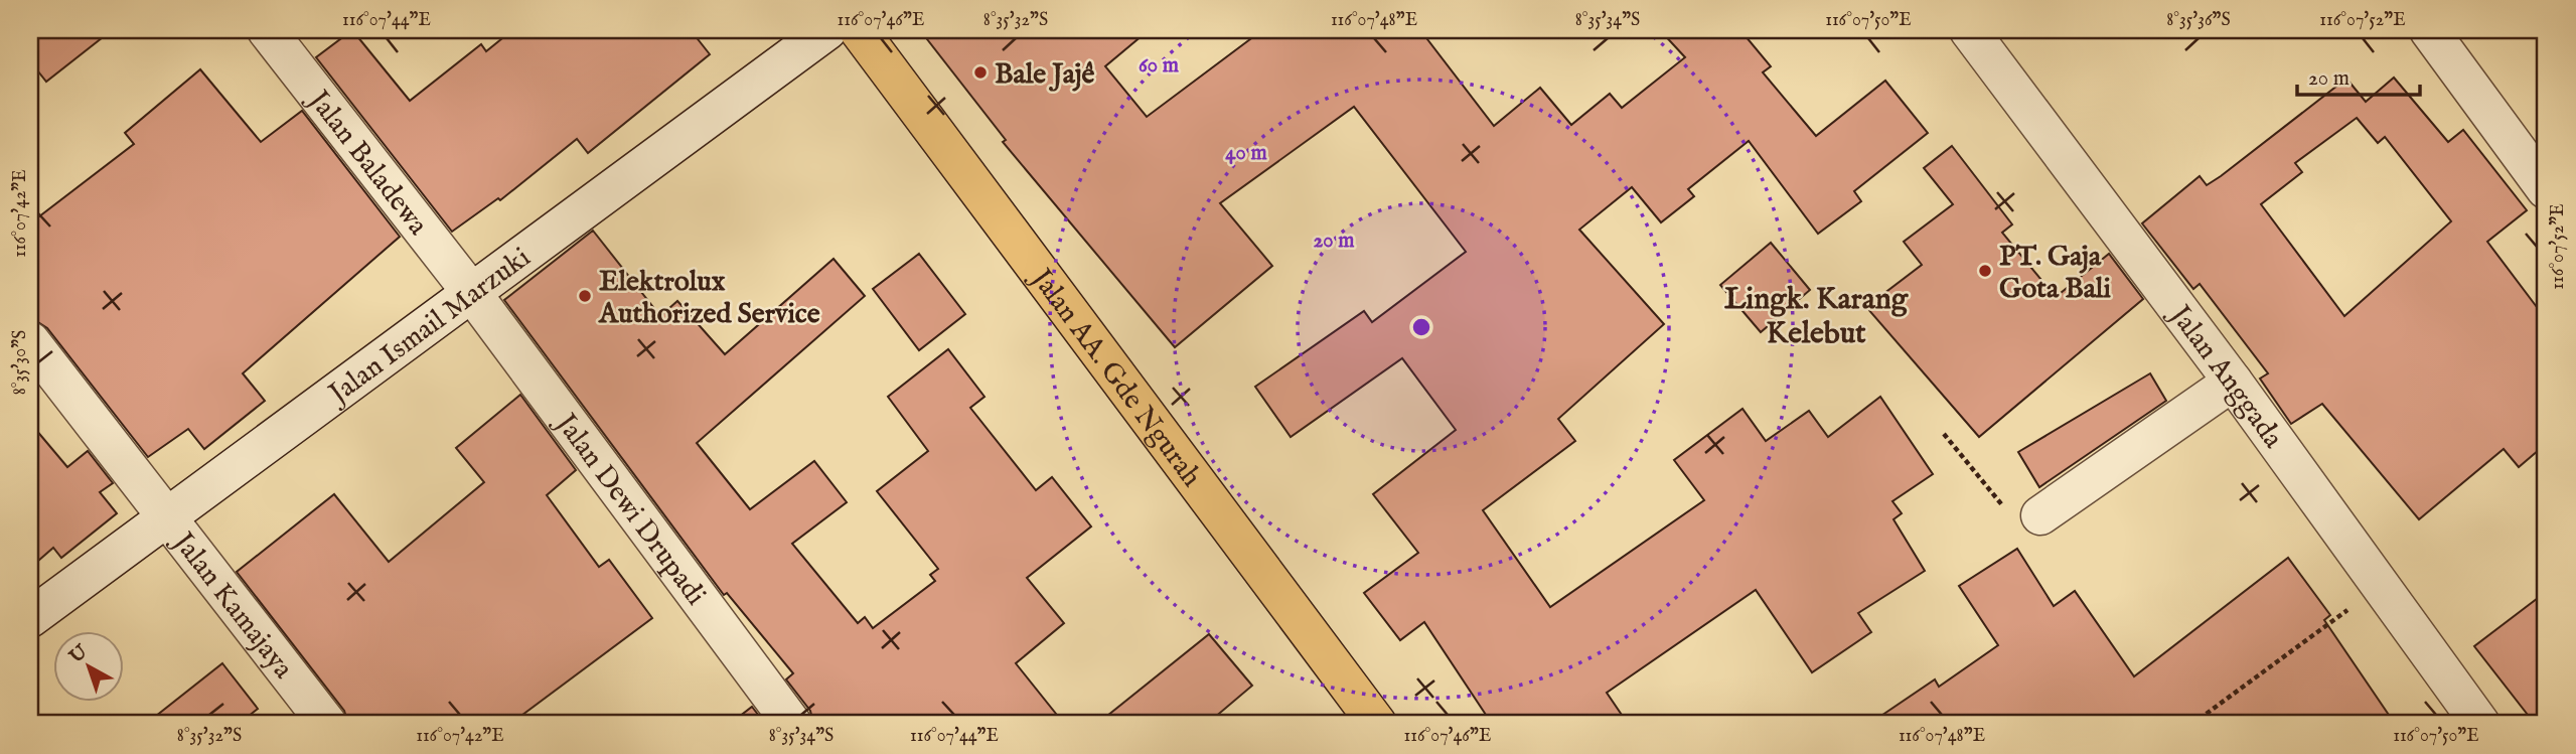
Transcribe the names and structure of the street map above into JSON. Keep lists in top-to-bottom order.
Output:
{
  "streets": {
    "main road": ["Jalan AA. Gde Ngurah"],
    "street": [
      "Jalan Baladewa",
      "Jalan Ismail Marzuki",
      "Jalan Anggada",
      "Jalan Dewi Drupadi",
      "Jalan Kamajaya"
    ]
  },
  "crossings": [
    ["Jalan Baladewa", "Jalan Ismail Marzuki"],
    ["Jalan Baladewa", "Jalan Dewi Drupadi"],
    ["Jalan Ismail Marzuki", "Jalan Dewi Drupadi"],
    ["Jalan Ismail Marzuki", "Jalan Kamajaya"]
  ],
  "districts": ["Lingk. Karang Kelebut"],
  "places": ["Bale Jajê", "PT. Gaja Gota Bali", "Elektrolux Authorized Service"],
  "scale_bar": "20 m",
  "north": "top left",
  "coordinates": [
    "116°07'44\"E",
    "116°07'46\"E",
    "8°35'32\"S",
    "116°07'48\"E",
    "8°35'34\"S",
    "116°07'50\"E",
    "8°35'36\"S",
    "116°07'52\"E",
    "116°07'42\"E",
    "8°35'30\"S"
  ],
  "rings": ["60 m", "40 m", "20 m"]
}
